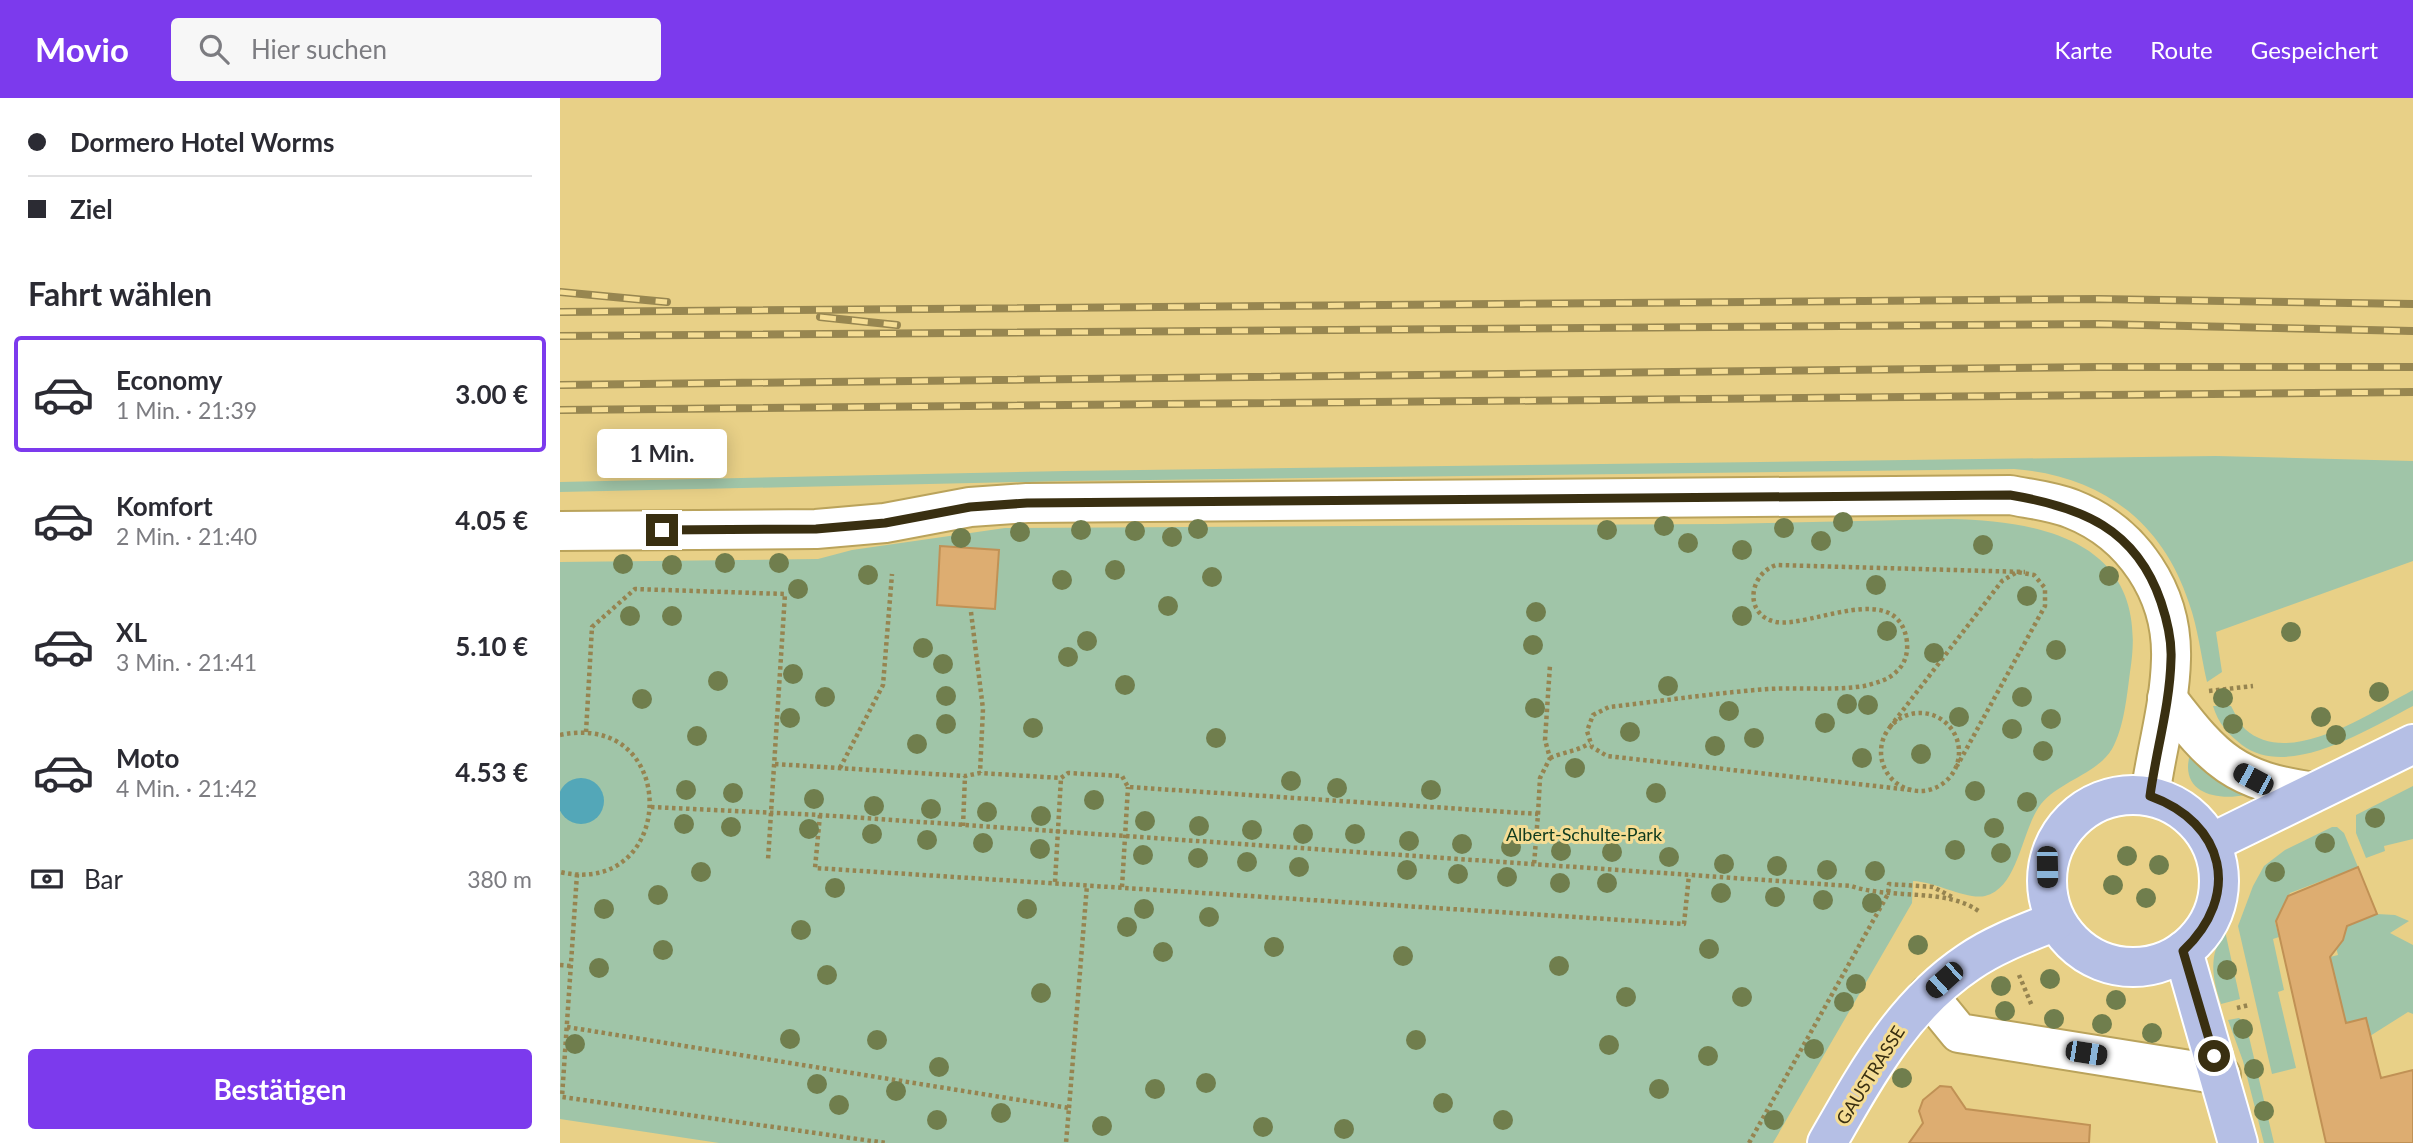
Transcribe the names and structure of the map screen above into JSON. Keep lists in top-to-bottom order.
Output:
{
  "streets": {
    "main road": ["GAUSTRASSE"]
  },
  "parks": ["Albert-Schulte-Park"],
  "page": {
    "header": "Movio",
    "search": "Hier suchen",
    "nav": ["Karte", "Route", "Gespeichert"],
    "banner": ["Dormero Hotel Worms", "Ziel"],
    "heading": "Fahrt wählen",
    "list": [
      {
        "name": "Economy",
        "note": "1 Min. · 21:39",
        "value": "3.00 €"
      },
      {
        "name": "Komfort",
        "note": "2 Min. · 21:40",
        "value": "4.05 €"
      },
      {
        "name": "XL",
        "note": "3 Min. · 21:41",
        "value": "5.10 €"
      },
      {
        "name": "Moto",
        "note": "4 Min. · 21:42",
        "value": "4.53 €"
      }
    ],
    "bubble": "1 Min.",
    "pay": ["Bar", "380 m"],
    "buttons": "Bestätigen"
  }
}
